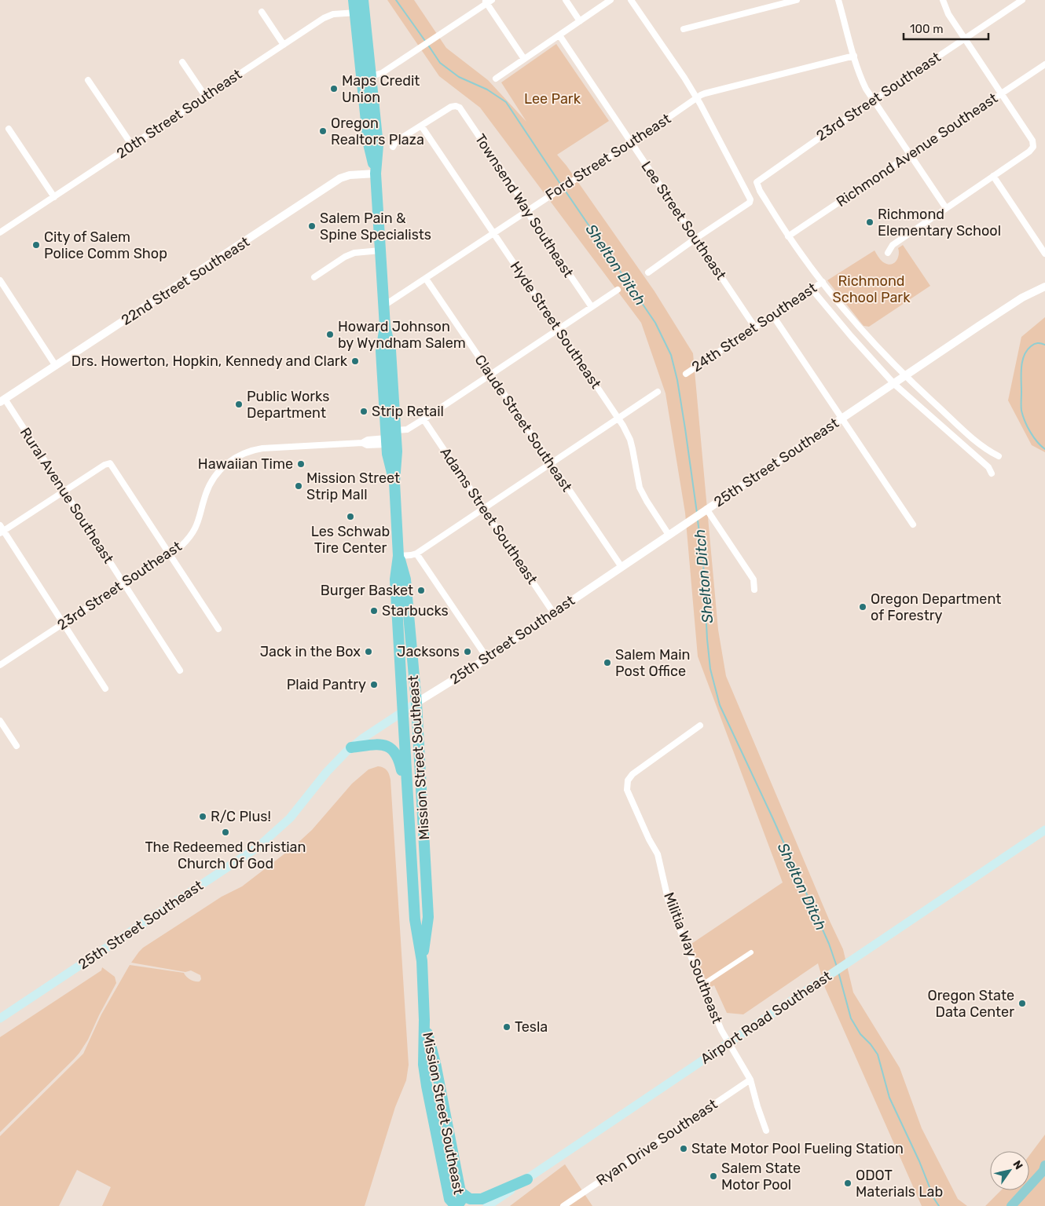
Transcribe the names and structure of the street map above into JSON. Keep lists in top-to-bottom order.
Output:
{
  "streets": {
    "highway": ["Mission Street Southeast"],
    "main road": ["25th Street Southeast", "Airport Road Southeast"],
    "street": [
      "23rd Street Southeast",
      "20th Street Southeast",
      "Richmond Avenue Southeast",
      "Ford Street Southeast",
      "Townsend Way Southeast",
      "Lee Street Southeast",
      "22nd Street Southeast",
      "Hyde Street Southeast",
      "24th Street Southeast",
      "Claude Street Southeast",
      "Rural Avenue Southeast",
      "Adams Street Southeast",
      "Militia Way Southeast",
      "Ryan Drive Southeast"
    ]
  },
  "crossings": [
    ["23rd Street Southeast", "Richmond Avenue Southeast"],
    ["23rd Street Southeast", "Rural Avenue Southeast"],
    ["23rd Street Southeast", "Mission Street Southeast"],
    ["20th Street Southeast", "Mission Street Southeast"],
    ["Ford Street Southeast", "Townsend Way Southeast"],
    ["Ford Street Southeast", "Lee Street Southeast"],
    ["Ford Street Southeast", "Hyde Street Southeast"],
    ["Ford Street Southeast", "Claude Street Southeast"],
    ["Ford Street Southeast", "Mission Street Southeast"],
    ["Townsend Way Southeast", "Hyde Street Southeast"],
    ["Lee Street Southeast", "24th Street Southeast"],
    ["22nd Street Southeast", "Rural Avenue Southeast"],
    ["22nd Street Southeast", "Mission Street Southeast"],
    ["Hyde Street Southeast", "25th Street Southeast"],
    ["Claude Street Southeast", "25th Street Southeast"],
    ["25th Street Southeast", "Adams Street Southeast"],
    ["25th Street Southeast", "Mission Street Southeast"],
    ["Militia Way Southeast", "Airport Road Southeast"],
    ["Militia Way Southeast", "Ryan Drive Southeast"]
  ],
  "water": ["Shelton Ditch"],
  "parks": ["Lee Park", "Richmond School Park"],
  "places": [
    "Maps Credit Union",
    "Oregon Realtors Plaza",
    "Richmond Elementary School",
    "Salem Pain & Spine Specialists",
    "City of Salem Police Comm Shop",
    "Howard Johnson by Wyndham Salem",
    "Drs. Howerton, Hopkin, Kennedy and Clark",
    "Public Works Department",
    "Strip Retail",
    "Hawaiian Time",
    "Mission Street Strip Mall",
    "Les Schwab Tire Center",
    "Burger Basket",
    "Oregon Department of Forestry",
    "Starbucks",
    "Jack in the Box",
    "Jacksons",
    "Salem Main Post Office",
    "Plaid Pantry",
    "R/C Plus!",
    "The Redeemed Christian Church Of God",
    "Oregon State Data Center",
    "Tesla",
    "State Motor Pool Fueling Station",
    "Salem State Motor Pool",
    "ODOT Materials Lab"
  ],
  "scale_bar": "100 m",
  "north": "top right"
}
